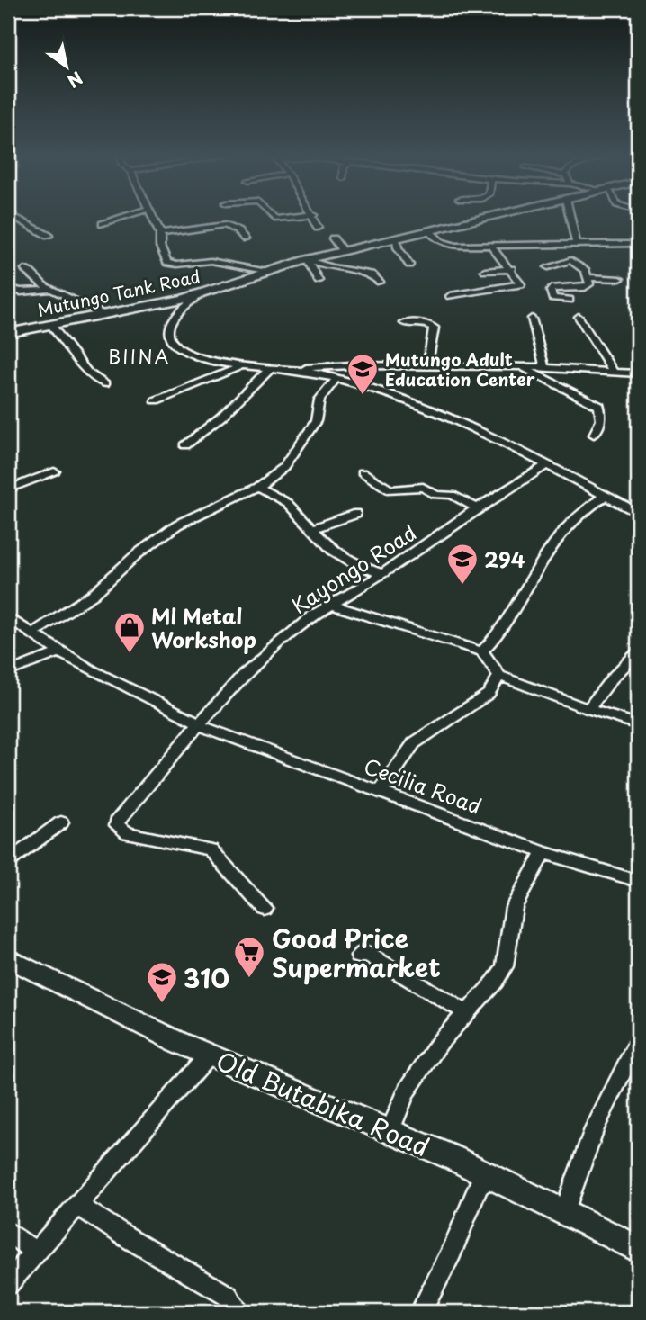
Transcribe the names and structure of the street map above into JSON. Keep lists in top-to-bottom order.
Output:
{
  "streets": {
    "street": [
      "Mutungo Tank Road",
      "Kayongo Road",
      "Cecilia Road",
      "Old Butabika Road"
    ]
  },
  "crossings": [
    ["Kayongo Road", "Cecilia Road"]
  ],
  "districts": ["BIINA"],
  "places": {
    "school or university": ["Mutungo Adult Education Center", "294", "310"],
    "shop": ["Ml Metal Workshop"],
    "supermarket": ["Good Price Supermarket"]
  },
  "north": "bottom right"
}
